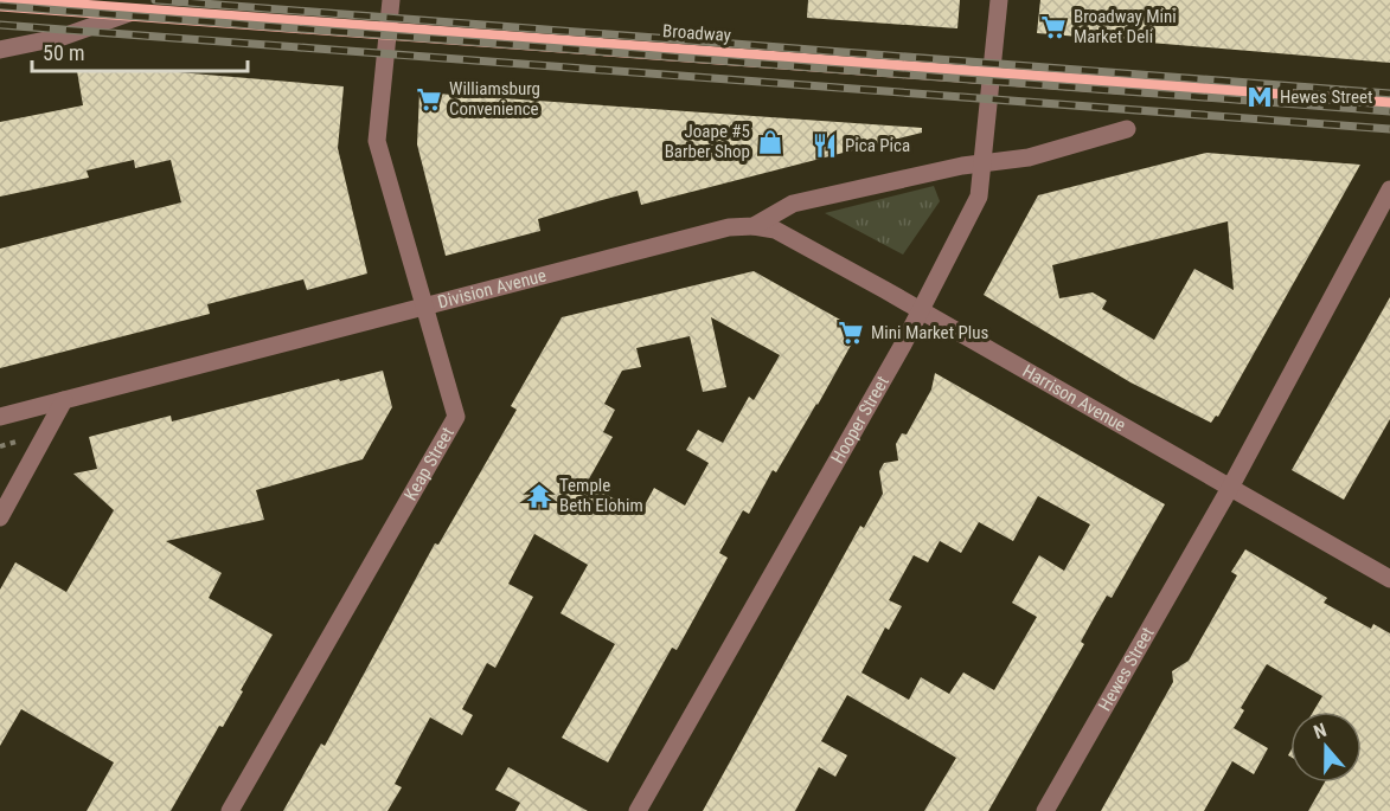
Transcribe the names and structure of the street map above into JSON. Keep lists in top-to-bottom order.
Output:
{
  "streets": {
    "main road": ["Broadway"],
    "street": [
      "Division Avenue",
      "Harrison Avenue",
      "Hooper Street",
      "Keap Street",
      "Hewes Street"
    ]
  },
  "crossings": [
    ["Broadway", "Hooper Street"],
    ["Broadway", "Keap Street"],
    ["Division Avenue", "Harrison Avenue"],
    ["Division Avenue", "Hooper Street"],
    ["Division Avenue", "Keap Street"],
    ["Harrison Avenue", "Hooper Street"],
    ["Harrison Avenue", "Hewes Street"]
  ],
  "places": {
    "supermarket": ["Broadway Mini Market Deli", "Williamsburg Convenience", "Mini Market Plus"],
    "metro station": ["Hewes Street"],
    "shop": ["Joape #5 Barber Shop"],
    "restaurant": ["Pica Pica"],
    "temple": ["Temple Beth Elohim"]
  },
  "scale_bar": "50 m",
  "north": "top"
}
